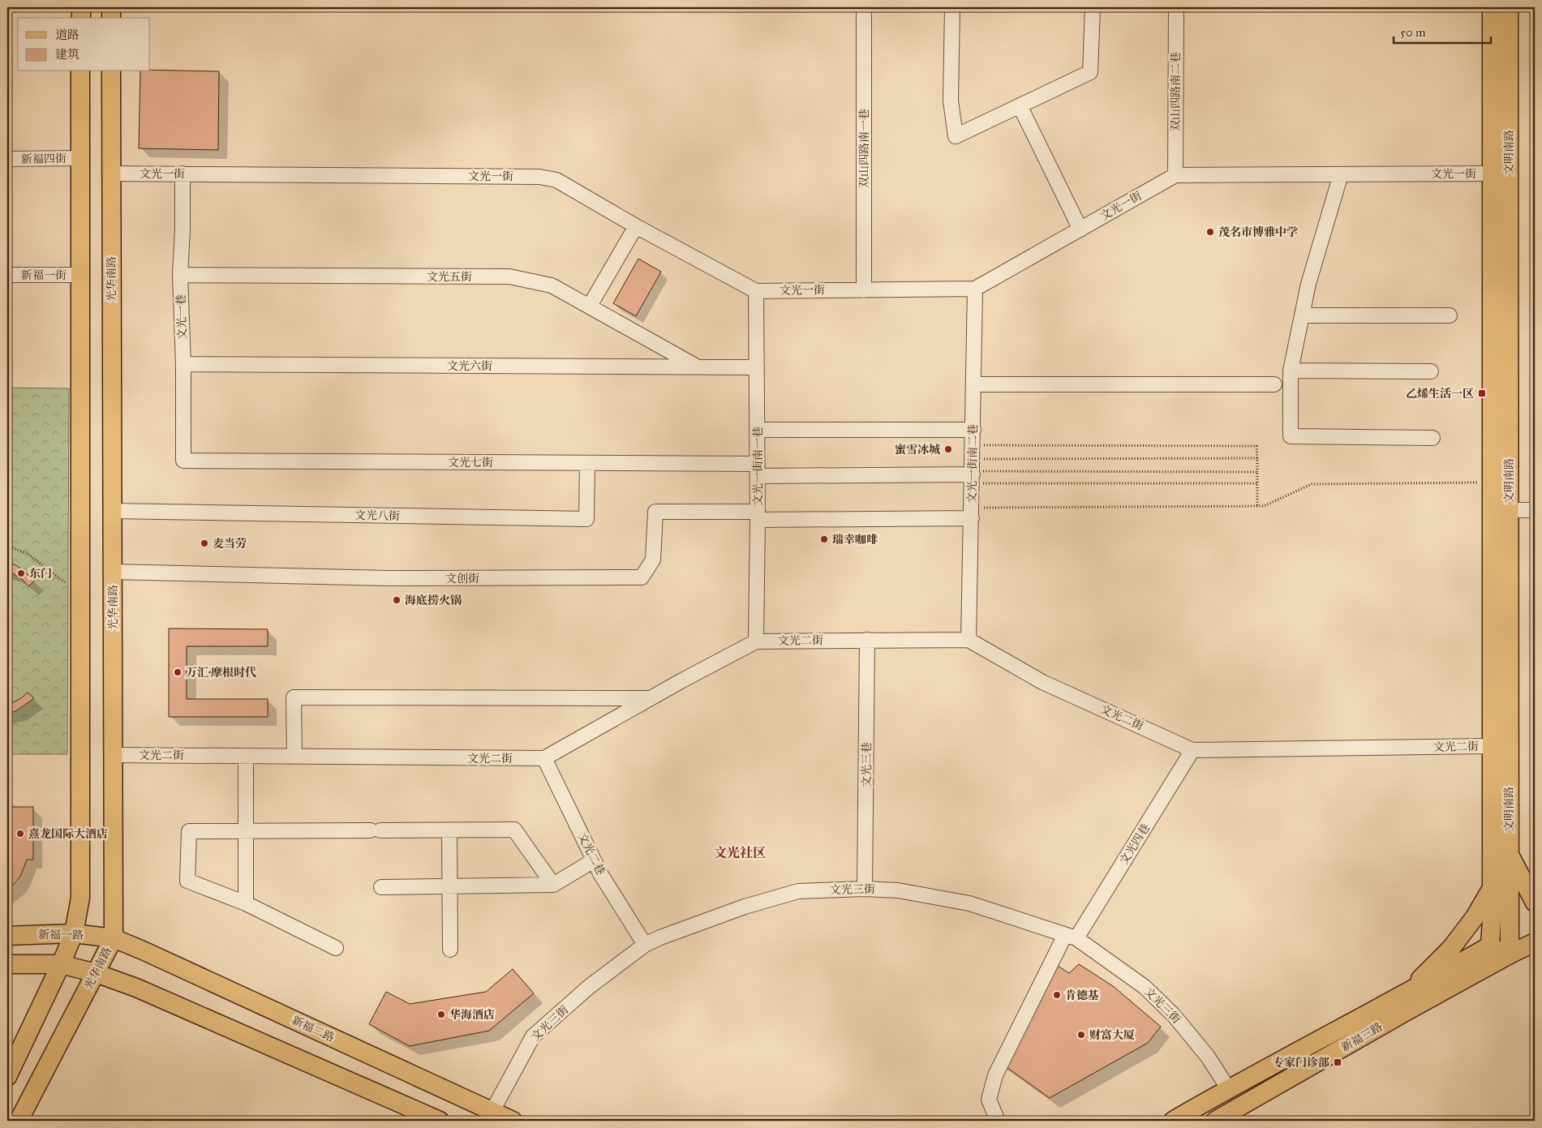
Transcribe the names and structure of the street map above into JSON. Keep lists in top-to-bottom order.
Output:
{
  "streets": {
    "main road": [
      "文明南路",
      "光华南路",
      "新福一路",
      "新福二路",
      "新福三路"
    ],
    "street": [
      "双山四路南二巷",
      "双山四路南一巷",
      "新福四街",
      "文光一街",
      "新福一街",
      "文光五街",
      "文光一巷",
      "文光六街",
      "文光七街",
      "文光一街南二巷",
      "文光一街南一巷",
      "文光八街",
      "文创街",
      "文光二街",
      "文光三巷",
      "文光四巷",
      "文光二巷",
      "文光三街"
    ]
  },
  "crossings": [
    ["双山四路南二巷", "文光一街"],
    ["双山四路南一巷", "文光一街"],
    ["文明南路", "文光一街"],
    ["文明南路", "文光二街"],
    ["文明南路", "新福三路"],
    ["文光一街", "光华南路"],
    ["文光一街", "文光一巷"],
    ["文光一街", "文光一街南二巷"],
    ["文光一街", "文光一街南一巷"],
    ["文光五街", "文光一巷"],
    ["文光五街", "文光六街"],
    ["光华南路", "文光八街"],
    ["光华南路", "文创街"],
    ["光华南路", "文光二街"],
    ["光华南路", "新福一路"],
    ["光华南路", "新福二路"],
    ["文光一巷", "文光六街"],
    ["文光一巷", "文光七街"],
    ["文光六街", "文光一街南一巷"],
    ["文光七街", "文光一街南二巷"],
    ["文光七街", "文光一街南一巷"],
    ["文光七街", "文光八街"],
    ["文光一街南二巷", "文光二街"],
    ["文光一街南一巷", "文创街"],
    ["文光一街南一巷", "文光二街"],
    ["文光二街", "文光三巷"],
    ["文光二街", "文光四巷"],
    ["文光二街", "文光二巷"],
    ["文光三巷", "文光三街"],
    ["文光四巷", "文光三街"],
    ["文光二巷", "文光三街"],
    ["文光三街", "新福二路"],
    ["新福一路", "新福二路"]
  ],
  "districts": ["文光社区"],
  "places": {
    "other": [
      "茂名市博雅中学",
      "蜜雪冰城",
      "瑞幸咖啡",
      "麦当劳",
      "东门",
      "海底捞火锅",
      "万汇·摩根时代",
      "熹龙国际大酒店",
      "肯德基",
      "华海酒店",
      "财富大厦"
    ],
    "transit": ["乙烯生活一区", "专家门诊部"]
  },
  "legend": ["道路", "建筑"],
  "scale_bar": "50 m"
}
